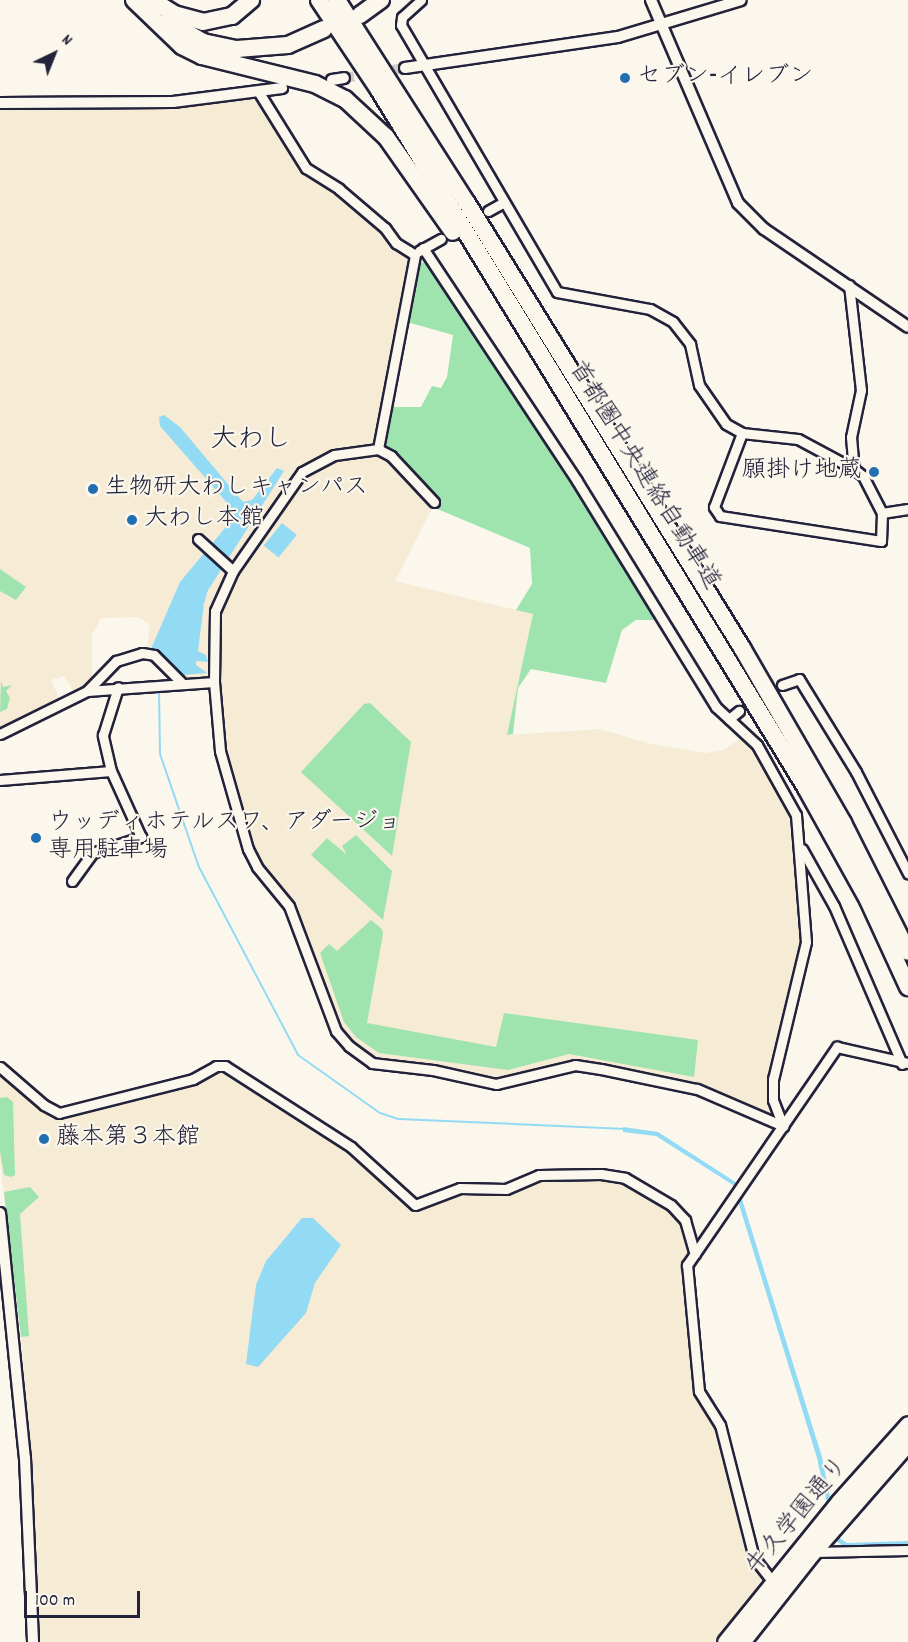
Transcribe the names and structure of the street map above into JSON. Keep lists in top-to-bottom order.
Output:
{
  "streets": {
    "highway": ["首都圏中央連絡自動車道", "牛久学園通り"]
  },
  "districts": ["大わし"],
  "places": [
    "セブン-イレブン",
    "願掛け地蔵",
    "生物研大わしキャンパス",
    "大わし本館",
    "ウッディホテルスワ、アダージョ 専用駐車場",
    "藤本第３本館"
  ],
  "scale_bar": "100 m",
  "north": "top right"
}
